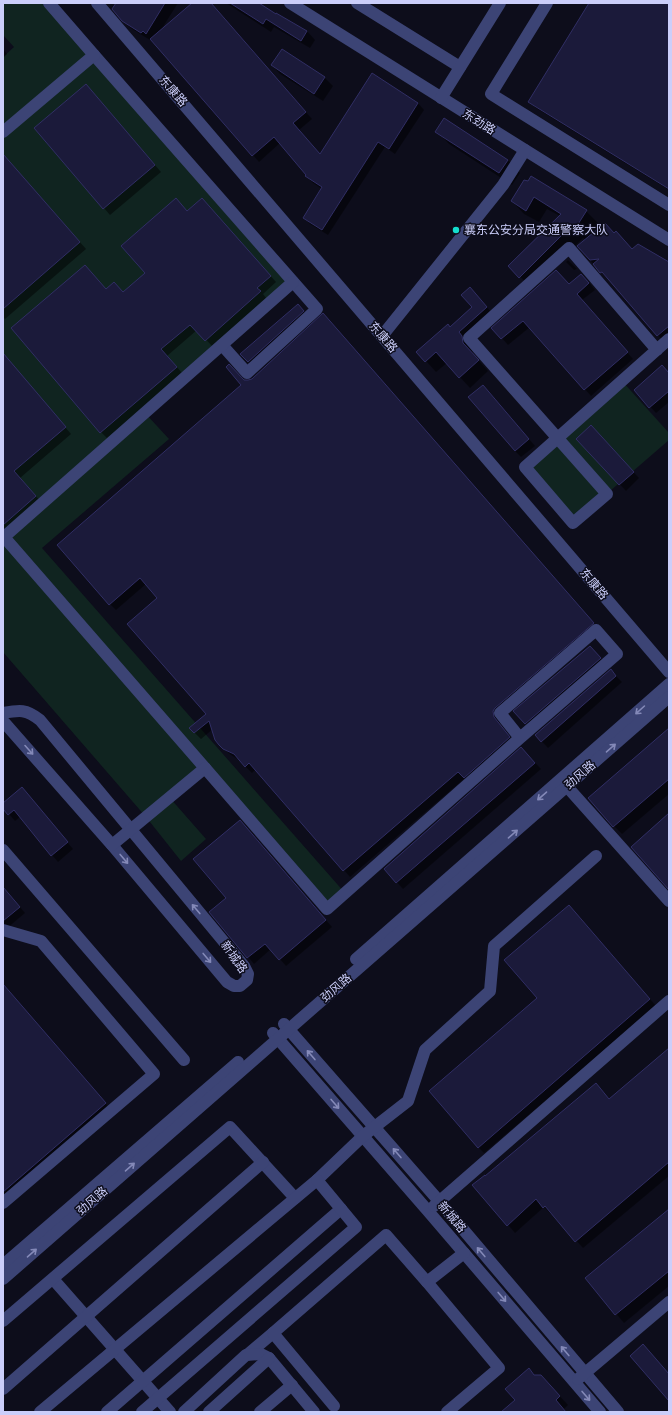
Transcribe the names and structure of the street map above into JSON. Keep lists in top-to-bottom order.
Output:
{
  "streets": {
    "street": [
      "东康路",
      "东劲路",
      "劲风路",
      "新城路"
    ]
  },
  "crossings": [
    ["劲风路", "新城路"]
  ],
  "places": ["襄东公安分局交通警察大队"]
}
